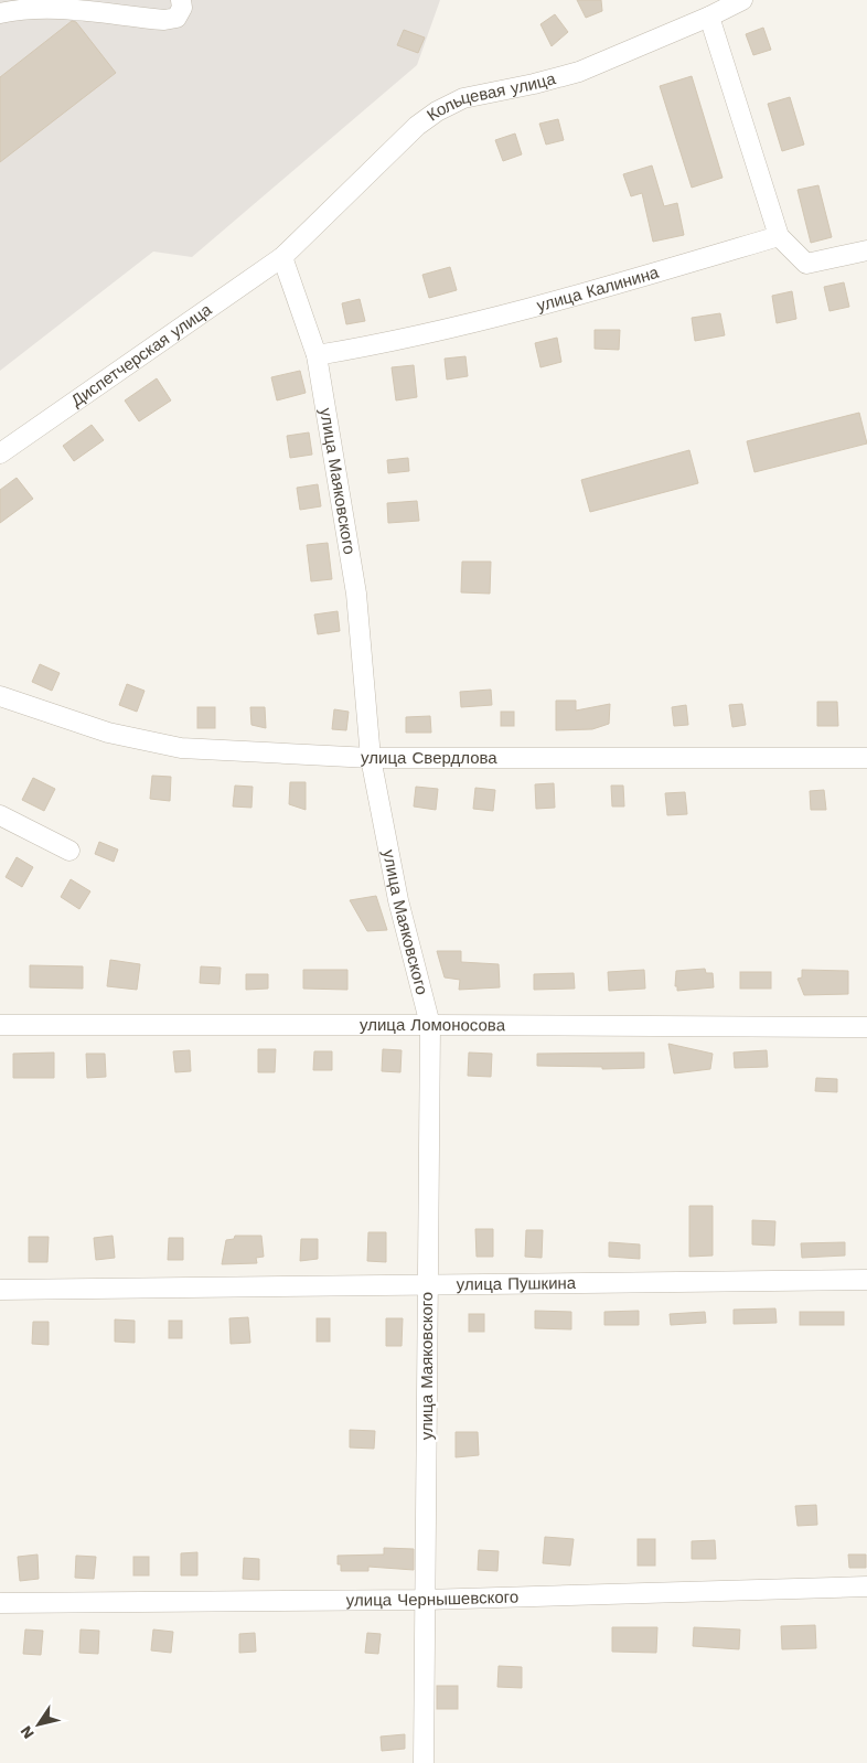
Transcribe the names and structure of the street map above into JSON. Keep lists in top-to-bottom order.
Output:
{
  "streets": {
    "street": [
      "Кольцевая улица",
      "улица Калинина",
      "Диспетчерская улица",
      "улица Маяковского",
      "улица Свердлова",
      "улица Ломоносова",
      "улица Пушкина",
      "улица Чернышевского"
    ]
  },
  "crossings": [
    ["Кольцевая улица", "Диспетчерская улица"],
    ["Кольцевая улица", "улица Маяковского"],
    ["улица Калинина", "улица Маяковского"],
    ["Диспетчерская улица", "улица Маяковского"],
    ["улица Маяковского", "улица Свердлова"],
    ["улица Маяковского", "улица Ломоносова"],
    ["улица Маяковского", "улица Пушкина"],
    ["улица Маяковского", "улица Чернышевского"]
  ],
  "north": "bottom left"
}
